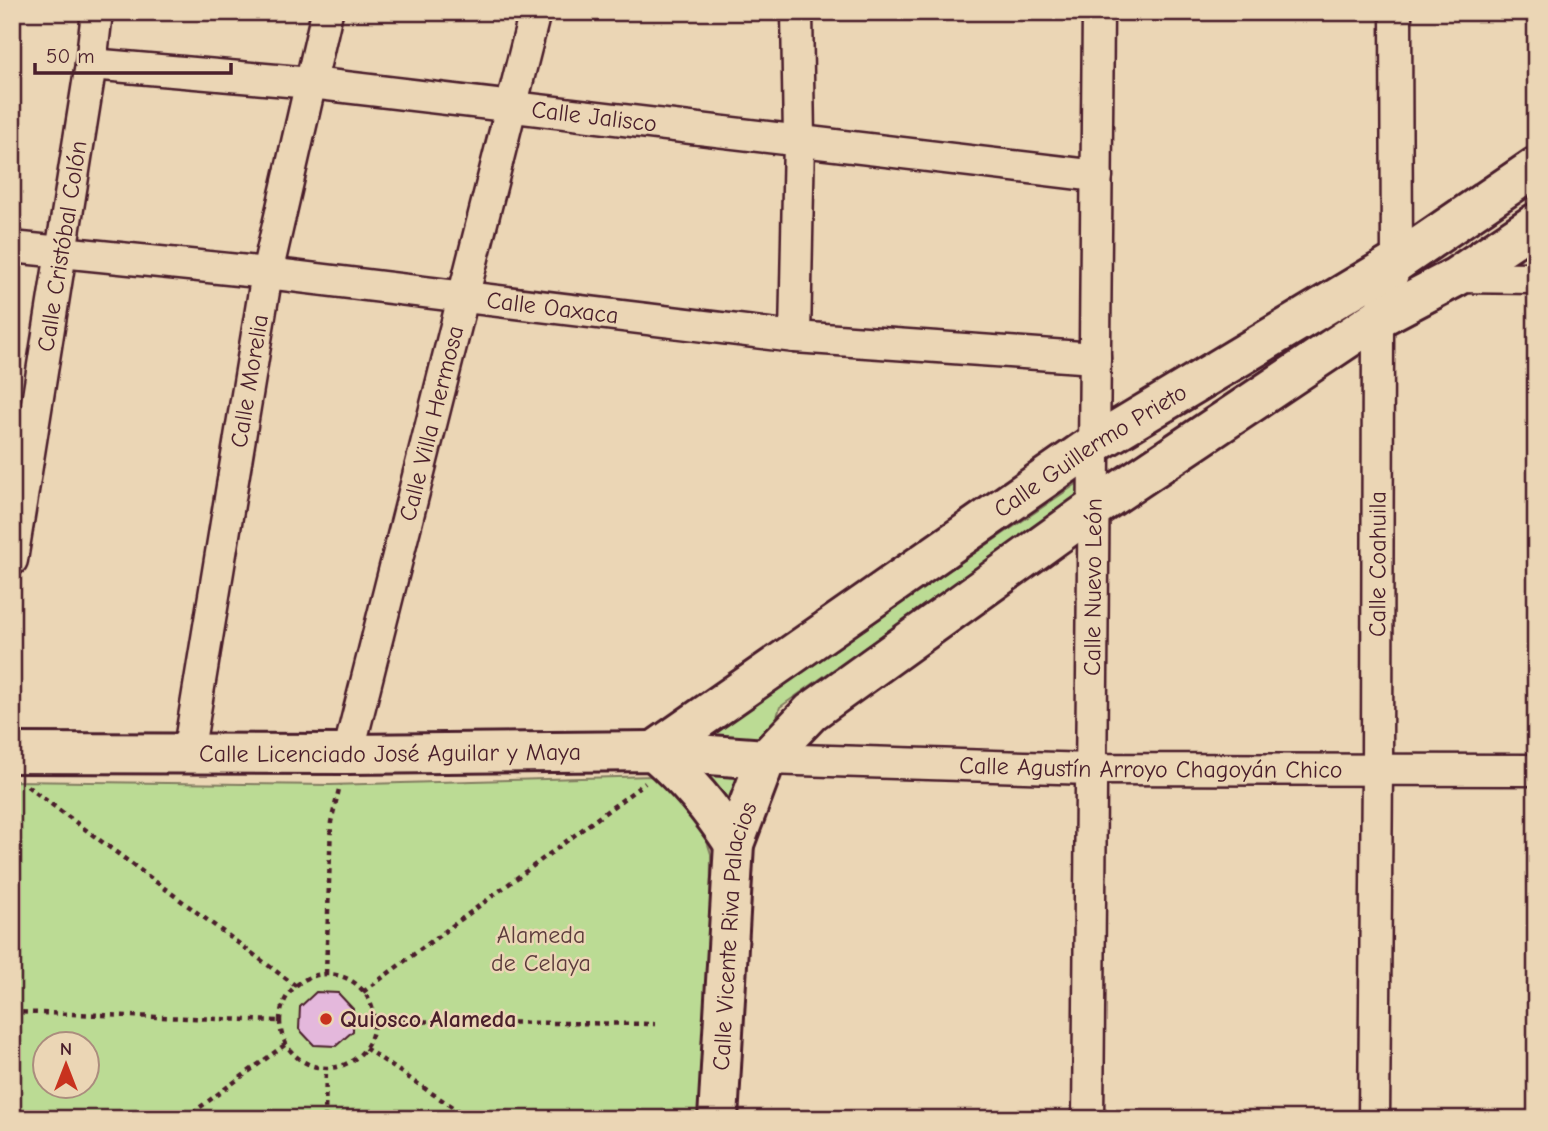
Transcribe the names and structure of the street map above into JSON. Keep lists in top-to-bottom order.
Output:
{
  "streets": {
    "street": [
      "Calle Jalisco",
      "Calle Cristóbal Colón",
      "Calle Oaxaca",
      "Calle Morelia",
      "Calle Villa Hermosa",
      "Calle Guillermo Prieto",
      "Calle Coahuila",
      "Calle Nuevo León",
      "Calle Licenciado José Aguilar y Maya",
      "Calle Agustín Arroyo Chagoyán Chico",
      "Calle Vicente Riva Palacios"
    ]
  },
  "crossings": [
    ["Calle Jalisco", "Calle Cristóbal Colón"],
    ["Calle Jalisco", "Calle Morelia"],
    ["Calle Jalisco", "Calle Villa Hermosa"],
    ["Calle Jalisco", "Calle Nuevo León"],
    ["Calle Cristóbal Colón", "Calle Oaxaca"],
    ["Calle Oaxaca", "Calle Morelia"],
    ["Calle Oaxaca", "Calle Villa Hermosa"],
    ["Calle Oaxaca", "Calle Nuevo León"],
    ["Calle Morelia", "Calle Licenciado José Aguilar y Maya"],
    ["Calle Villa Hermosa", "Calle Licenciado José Aguilar y Maya"],
    ["Calle Guillermo Prieto", "Calle Coahuila"],
    ["Calle Guillermo Prieto", "Calle Nuevo León"],
    ["Calle Guillermo Prieto", "Calle Licenciado José Aguilar y Maya"],
    ["Calle Guillermo Prieto", "Calle Agustín Arroyo Chagoyán Chico"],
    ["Calle Guillermo Prieto", "Calle Vicente Riva Palacios"],
    ["Calle Coahuila", "Calle Agustín Arroyo Chagoyán Chico"],
    ["Calle Nuevo León", "Calle Agustín Arroyo Chagoyán Chico"],
    ["Calle Licenciado José Aguilar y Maya", "Calle Agustín Arroyo Chagoyán Chico"],
    ["Calle Licenciado José Aguilar y Maya", "Calle Vicente Riva Palacios"],
    ["Calle Agustín Arroyo Chagoyán Chico", "Calle Vicente Riva Palacios"]
  ],
  "parks": ["Alameda de Celaya"],
  "places": ["Quiosco Alameda"],
  "scale_bar": "50 m",
  "north": "top"
}
